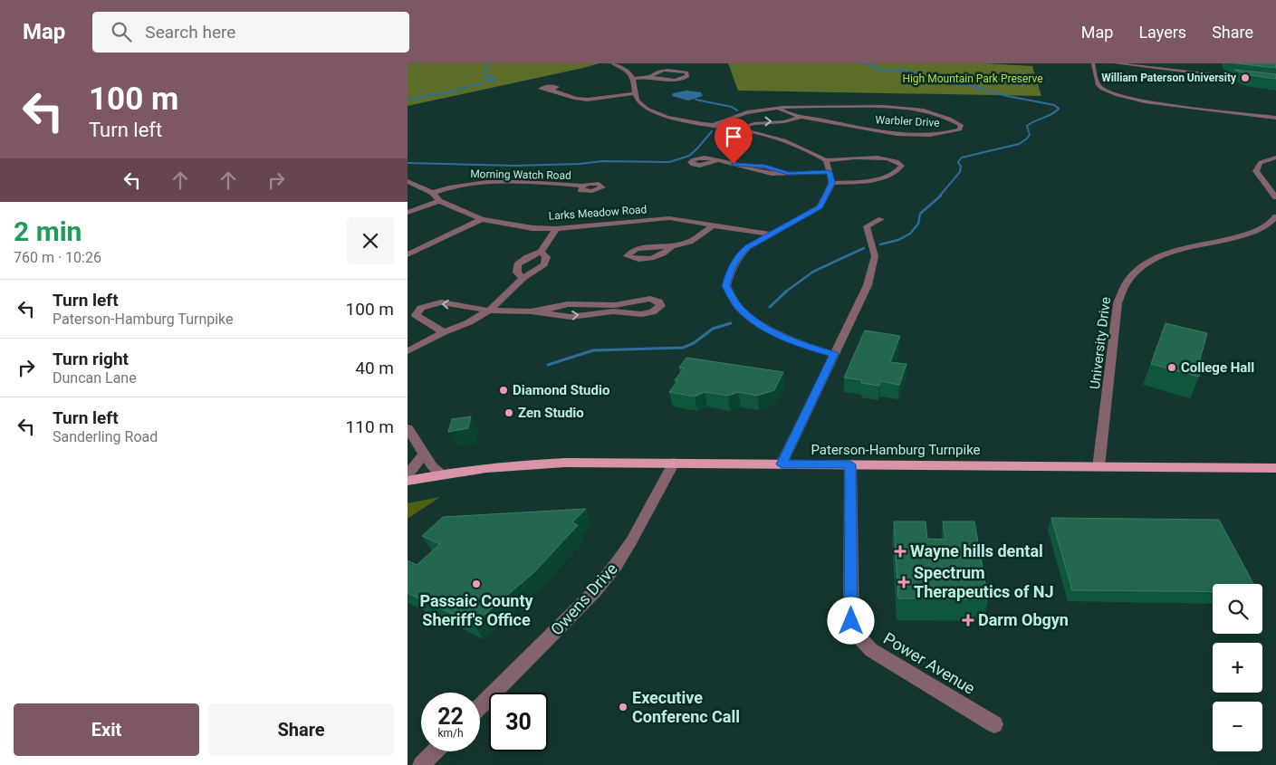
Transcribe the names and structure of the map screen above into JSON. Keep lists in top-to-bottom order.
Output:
{
  "streets": {
    "main road": ["Paterson-Hamburg Turnpike"],
    "street": [
      "Warbler Drive",
      "Morning Watch Road",
      "Larks Meadow Road",
      "University Drive",
      "Owens Drive",
      "Power Avenue"
    ]
  },
  "crossings": [
    ["Morning Watch Road", "Larks Meadow Road"],
    ["University Drive", "Paterson-Hamburg Turnpike"],
    ["Paterson-Hamburg Turnpike", "Owens Drive"],
    ["Paterson-Hamburg Turnpike", "Power Avenue"]
  ],
  "parks": ["High Mountain Park Preserve"],
  "places": {
    "other": [
      "William Paterson University",
      "College Hall",
      "Diamond Studio",
      "Zen Studio",
      "Passaic County Sheriff's Office",
      "Executive Conferenc Call"
    ],
    "health": ["Wayne hills dental", "Spectrum Therapeutics of NJ", "Darm Obgyn"]
  },
  "page": {
    "header": "Map",
    "search": "Search here",
    "nav": ["Map", "Layers", "Share"],
    "turn": ["100 m", "Turn left"],
    "heading": ["2 min", "760 m · 10:26"],
    "list": [
      {
        "name": "Turn left",
        "note": "Paterson-Hamburg Turnpike",
        "value": "100 m"
      },
      {
        "name": "Turn right",
        "note": "Duncan Lane",
        "value": "40 m"
      },
      {
        "name": "Turn left",
        "note": "Sanderling Road",
        "value": "110 m"
      }
    ],
    "map_buttons": ["+", "−"],
    "speed": "22 km/h",
    "limit": "30",
    "buttons": ["Exit", "Share"]
  }
}
